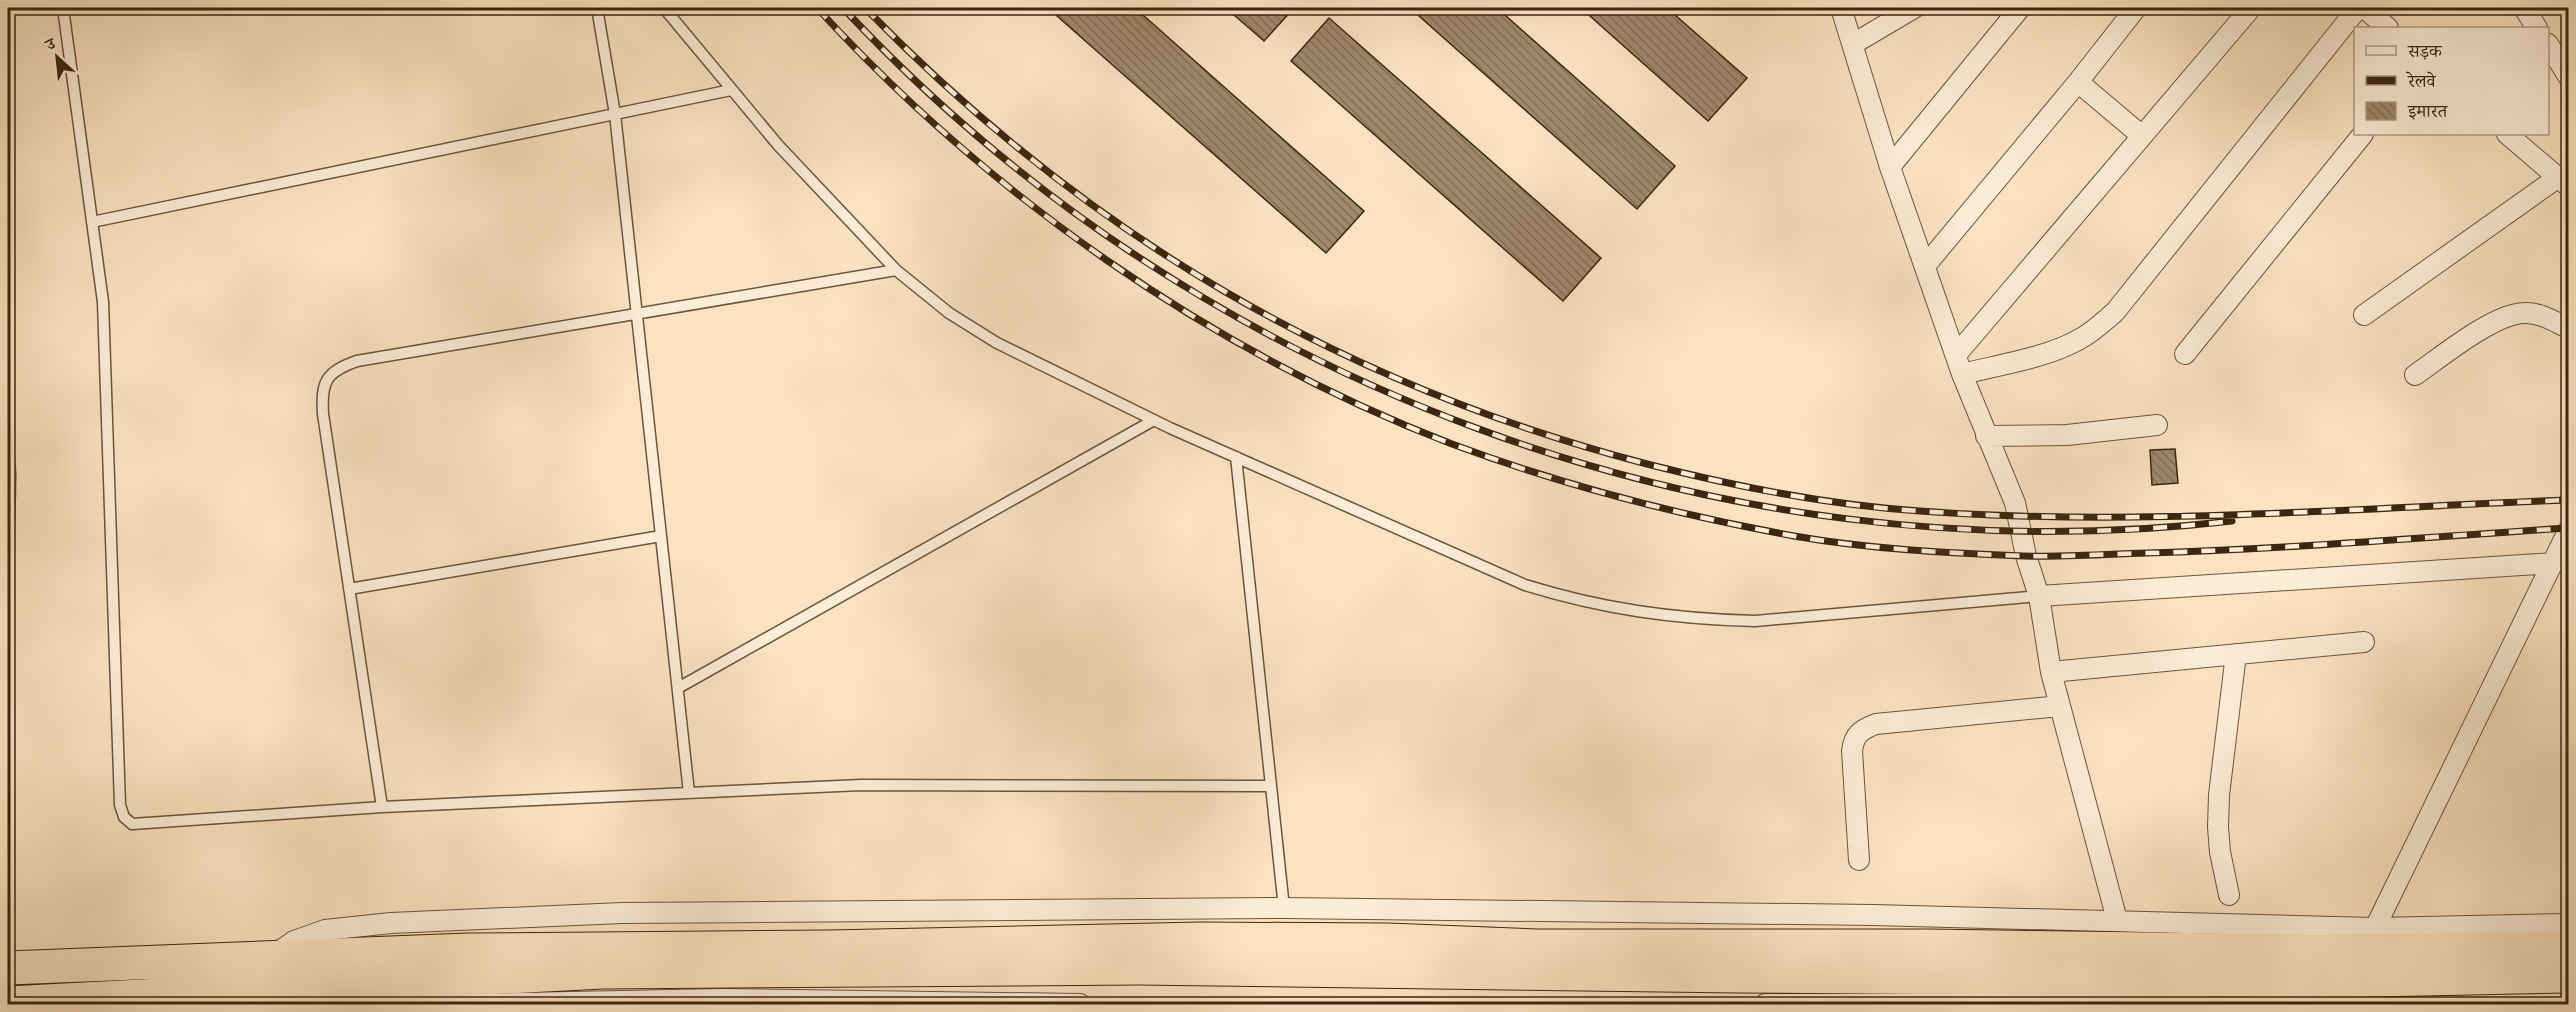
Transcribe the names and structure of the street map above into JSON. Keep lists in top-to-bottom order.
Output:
{
  "legend": ["सड़क", "रेलवे", "इमारत"],
  "north": "top left"
}
